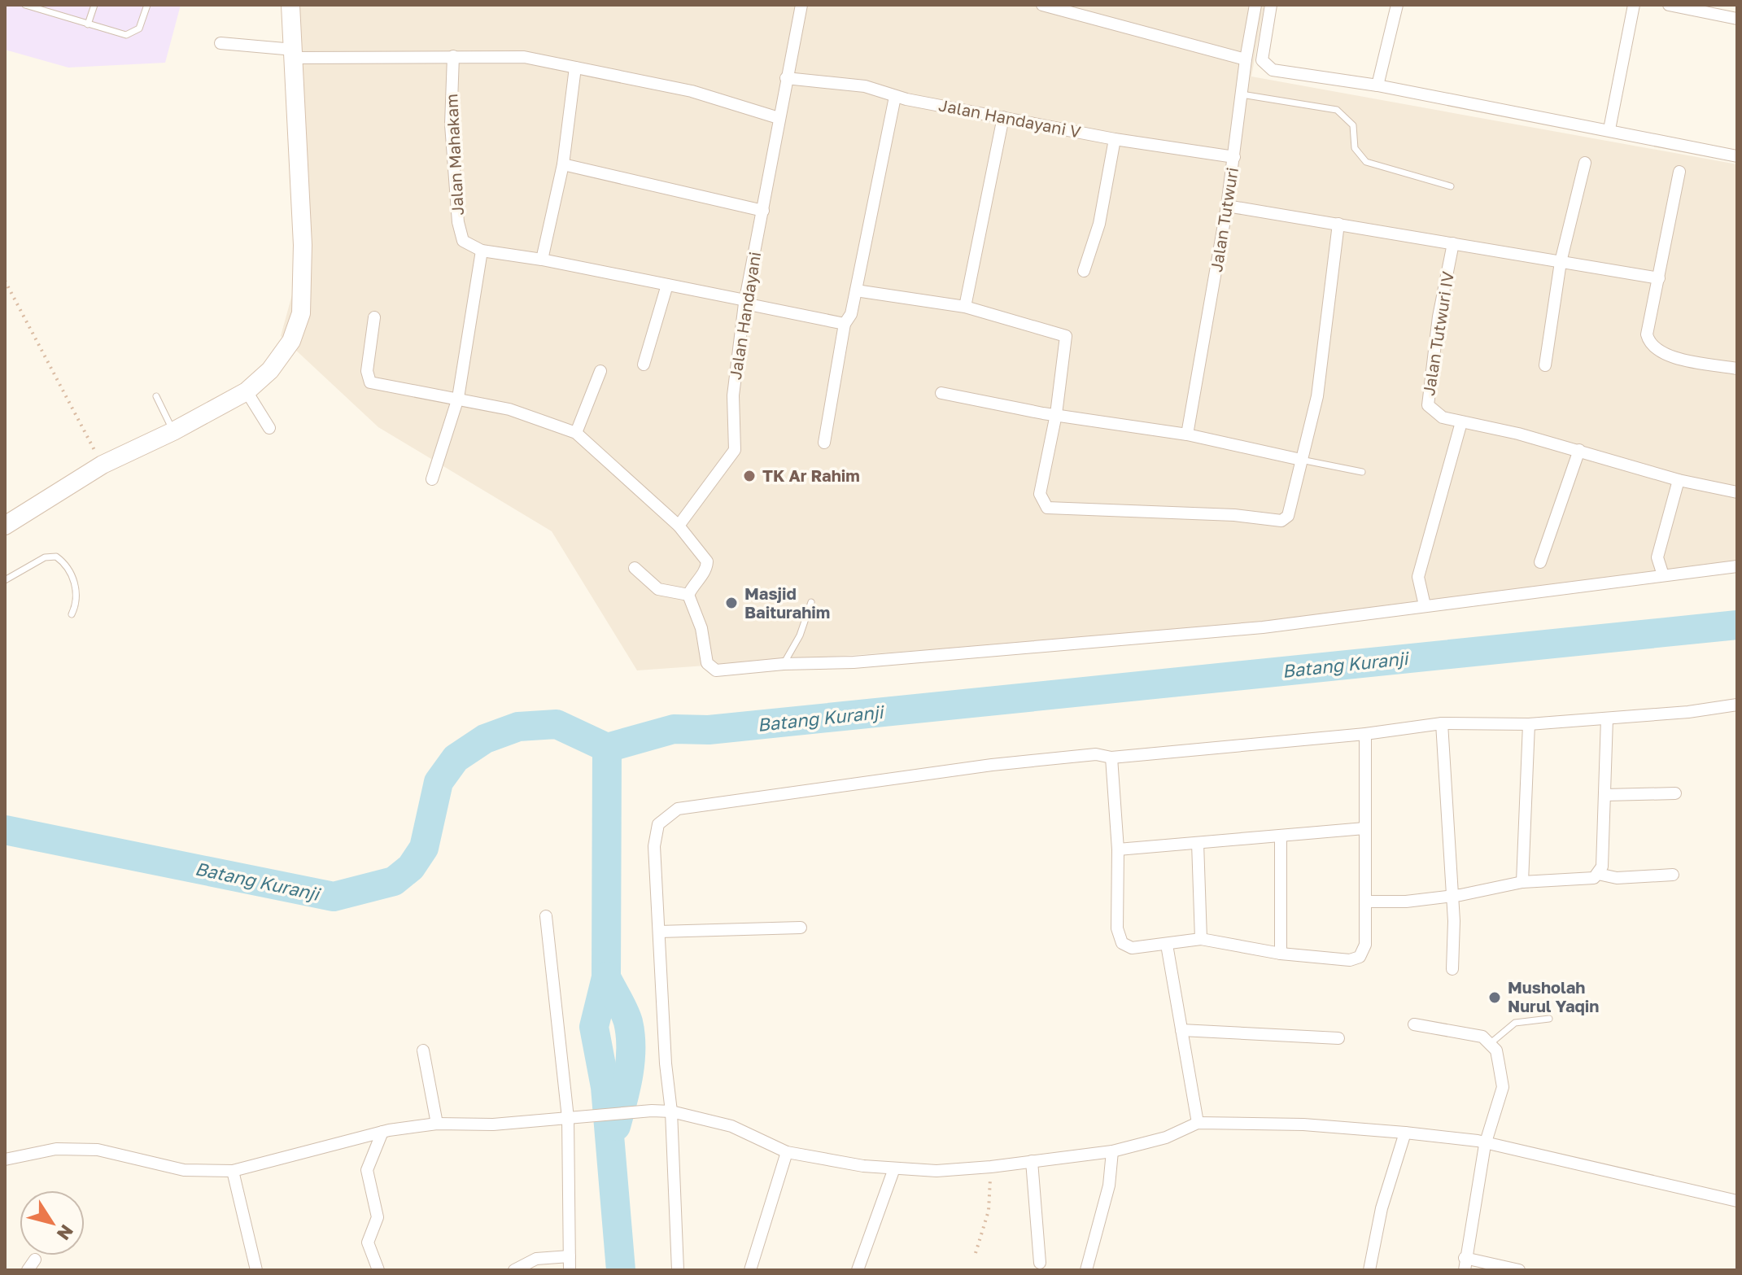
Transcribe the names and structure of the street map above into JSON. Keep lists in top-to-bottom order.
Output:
{
  "streets": {
    "street": [
      "Jalan Handayani V",
      "Jalan Mahakam",
      "Jalan Tutwuri",
      "Jalan Handayani",
      "Jalan Tutwuri IV"
    ]
  },
  "crossings": [
    ["Jalan Handayani V", "Jalan Tutwuri"],
    ["Jalan Handayani V", "Jalan Handayani"]
  ],
  "water": ["Batang Kuranji"],
  "places": ["TK Ar Rahim", "Masjid Baiturahim", "Musholah Nurul Yaqin"],
  "north": "bottom right"
}
